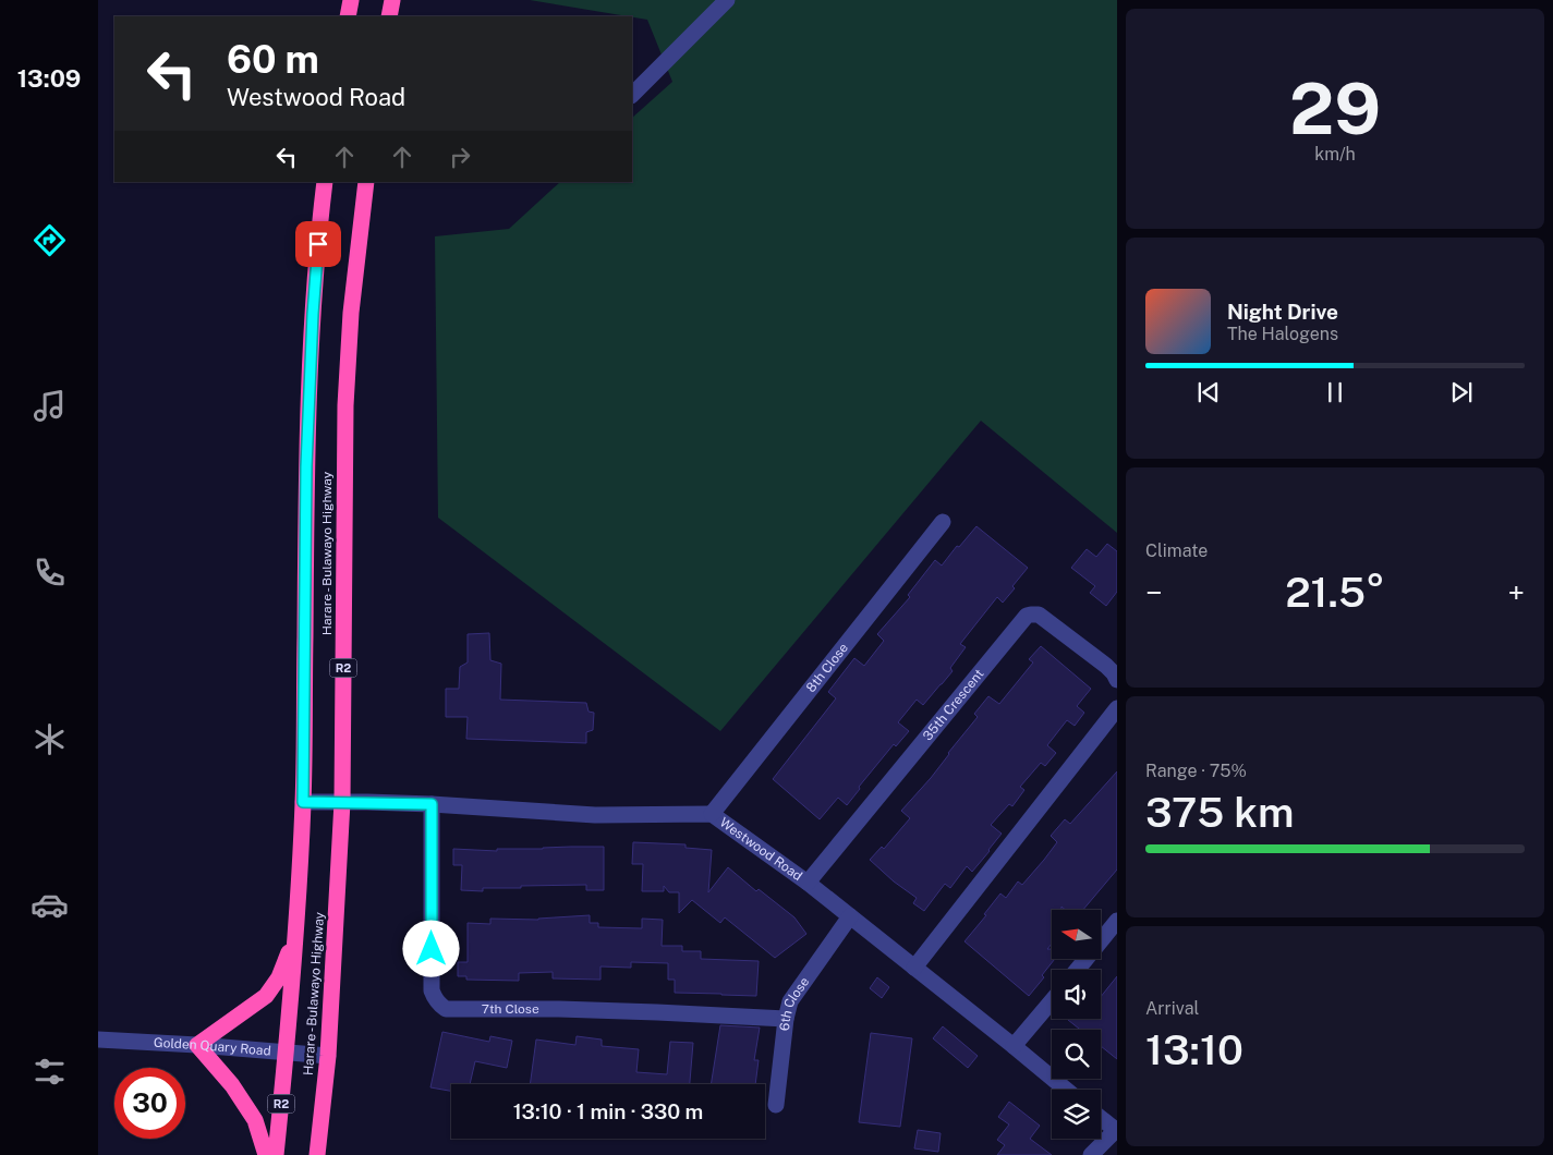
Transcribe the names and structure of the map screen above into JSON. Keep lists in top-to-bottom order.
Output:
{
  "streets": {
    "highway": ["Harare - Bulawayo Highway", "R2"],
    "street": [
      "8th Close",
      "35th Crescent",
      "Westwood Road",
      "6th Close",
      "7th Close",
      "Golden Quary Road"
    ]
  },
  "crossings": [
    ["Harare - Bulawayo Highway", "Westwood Road"],
    ["Harare - Bulawayo Highway", "Golden Quary Road"],
    ["8th Close", "Westwood Road"],
    ["35th Crescent", "Westwood Road"],
    ["Westwood Road", "6th Close"],
    ["Westwood Road", "7th Close"],
    ["6th Close", "7th Close"]
  ],
  "north": "left",
  "page": {
    "tabs": "13:09",
    "tile": [
      ["29", "km/h"],
      "Climate",
      ["Range · 75%", "375 km"],
      ["Arrival", "13:10"]
    ],
    "turn": ["60 m", "Westwood Road"],
    "song": ["Night Drive", "The Halogens"],
    "heat": ["−", "21.5°", "+"],
    "limit": "30",
    "trip": "13:10 · 1 min · 330 m"
  }
}
